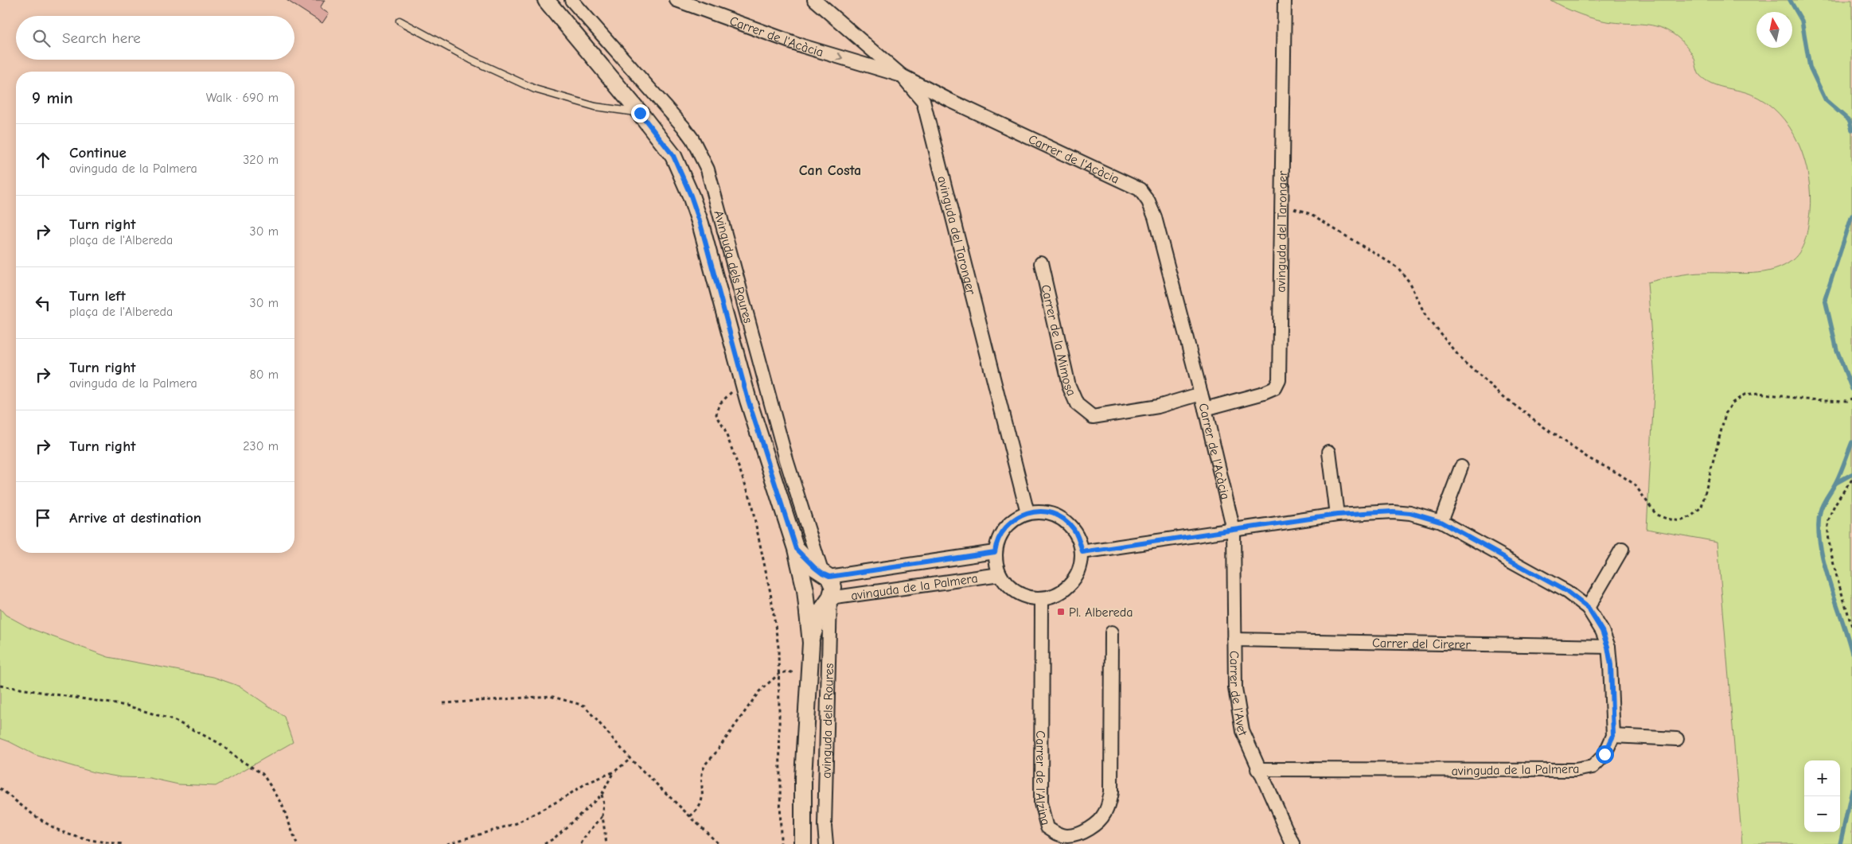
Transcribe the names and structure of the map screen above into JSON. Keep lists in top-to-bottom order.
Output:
{
  "streets": {
    "street": [
      "Carrer de l'Acàcia",
      "avinguda del Taronger",
      "Avinguda dels Roures",
      "Carrer de la Mimosa",
      "avinguda de la Palmera",
      "Carrer del Cirerer",
      "Carrer de l'Avet",
      "avinguda dels Roures",
      "Carrer de l'Alzina"
    ]
  },
  "crossings": [
    ["Carrer de l'Acàcia", "avinguda del Taronger"],
    ["Carrer de l'Acàcia", "Carrer de la Mimosa"],
    ["Carrer de l'Acàcia", "avinguda de la Palmera"],
    ["Carrer de l'Acàcia", "Carrer de l'Avet"],
    ["avinguda del Taronger", "avinguda de la Palmera"],
    ["avinguda del Taronger", "Carrer de l'Alzina"],
    ["Avinguda dels Roures", "avinguda de la Palmera"],
    ["avinguda de la Palmera", "Carrer del Cirerer"],
    ["avinguda de la Palmera", "Carrer de l'Avet"],
    ["avinguda de la Palmera", "avinguda dels Roures"],
    ["avinguda de la Palmera", "Carrer de l'Alzina"],
    ["Carrer del Cirerer", "Carrer de l'Avet"]
  ],
  "districts": ["Can Costa"],
  "places": {
    "transit": ["Pl. Albereda"]
  },
  "north": "top",
  "page": {
    "search": "Search here",
    "heading": ["9 min", "Walk · 690 m"],
    "list": [
      ["Continue", "avinguda de la Palmera", "320 m"],
      ["Turn right", "plaça de l'Albereda", "30 m"],
      ["Turn left", "plaça de l'Albereda", "30 m"],
      ["Turn right", "avinguda de la Palmera", "80 m"],
      ["Turn right", "230 m"],
      "Arrive at destination"
    ],
    "map_buttons": ["+", "−"]
  }
}
